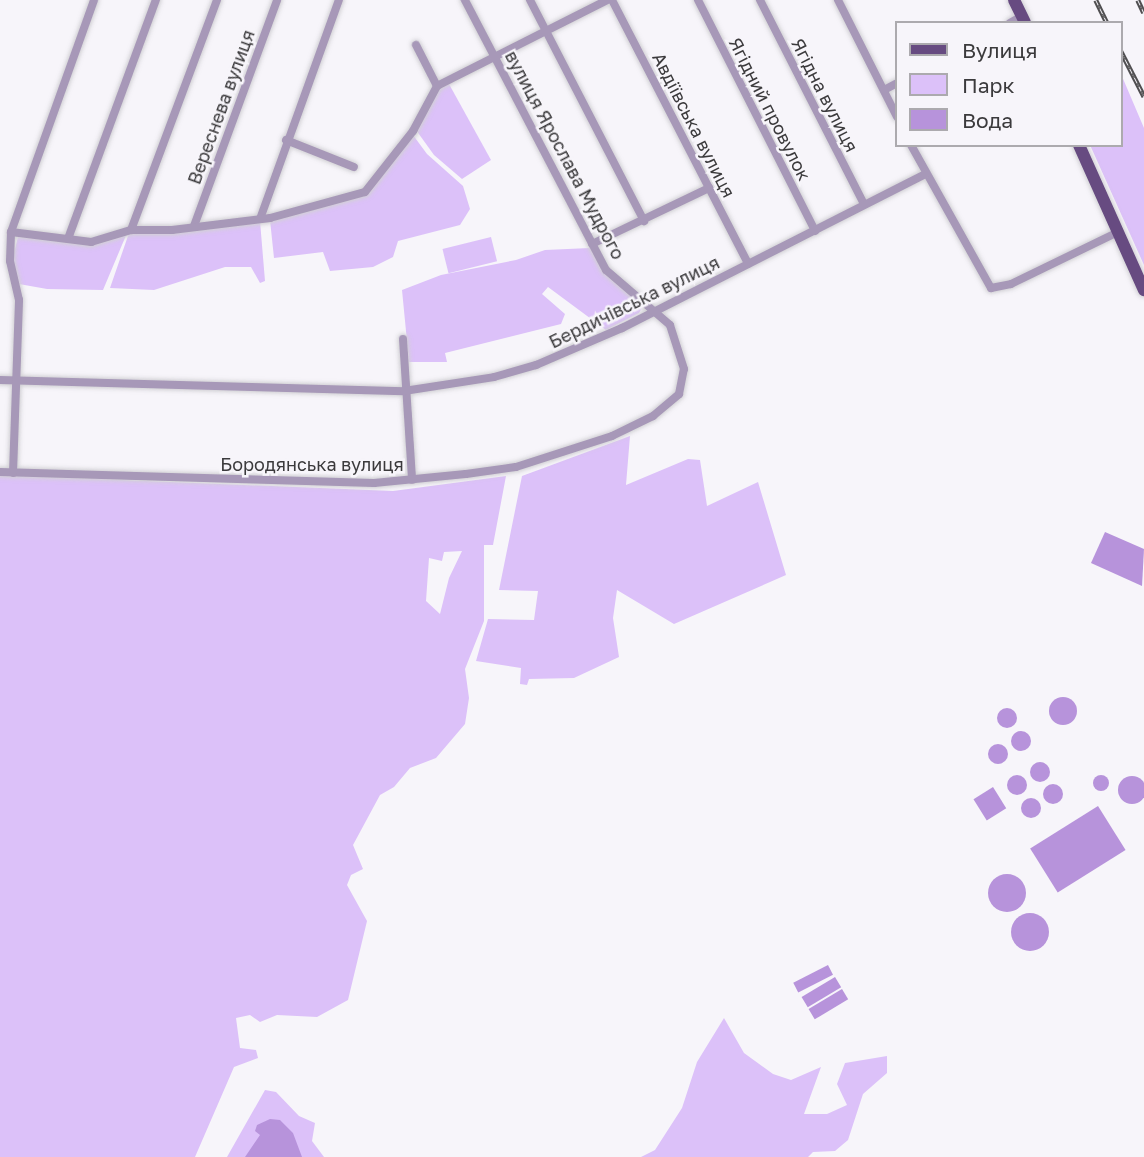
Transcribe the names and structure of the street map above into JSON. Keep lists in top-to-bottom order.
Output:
{
  "streets": {
    "street": [
      "Ягідна вулиця",
      "Вереснева вулиця",
      "Ягідний провулок",
      "Авдіївська вулиця",
      "вулиця Ярослава Мудрого",
      "Бердичівська вулиця",
      "Бородянська вулиця"
    ]
  },
  "crossings": [
    ["Ягідна вулиця", "Бердичівська вулиця"],
    ["Ягідний провулок", "Бердичівська вулиця"],
    ["Авдіївська вулиця", "Бердичівська вулиця"],
    ["вулиця Ярослава Мудрого", "Бердичівська вулиця"],
    ["вулиця Ярослава Мудрого", "Бородянська вулиця"],
    ["Бердичівська вулиця", "Бородянська вулиця"]
  ],
  "legend": ["Вулиця", "Парк", "Вода"]
}
